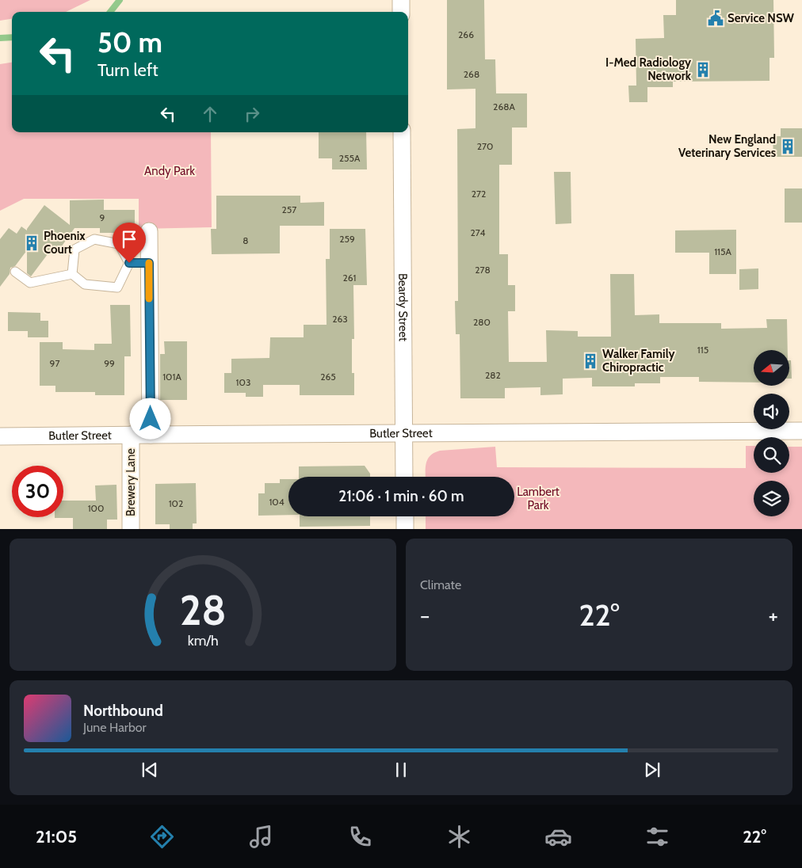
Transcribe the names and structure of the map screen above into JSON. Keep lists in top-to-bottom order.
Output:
{
  "streets": {
    "street": ["Beardy Street", "Butler Street", "Brewery Lane"]
  },
  "crossings": [
    ["Beardy Street", "Butler Street"],
    ["Butler Street", "Brewery Lane"]
  ],
  "parks": ["Andy Park", "Lambert Park"],
  "places": {
    "public building": ["Service NSW"],
    "building": [
      "I-Med Radiology Network",
      "New England Veterinary Services",
      "Phoenix Court",
      "Walker Family Chiropractic"
    ]
  },
  "house_numbers": [
    "266",
    "268",
    "268A",
    "270",
    "255A",
    "272",
    "257",
    "9",
    "274",
    "259",
    "8",
    "115A",
    "278",
    "261",
    "263",
    "280",
    "115",
    "97",
    "99",
    "282",
    "101A",
    "265",
    "103",
    "104",
    "102",
    "100"
  ],
  "north": "left",
  "page": {
    "turn": ["50 m", "Turn left"],
    "limit": "30",
    "trip": "21:06 · 1 min · 60 m",
    "tile": "Climate",
    "heat": ["−", "22°", "+"],
    "song": ["Northbound", "June Harbor"],
    "tabs": ["21:05", "22°"],
    "gauge": ["28", "km/h"]
  }
}
